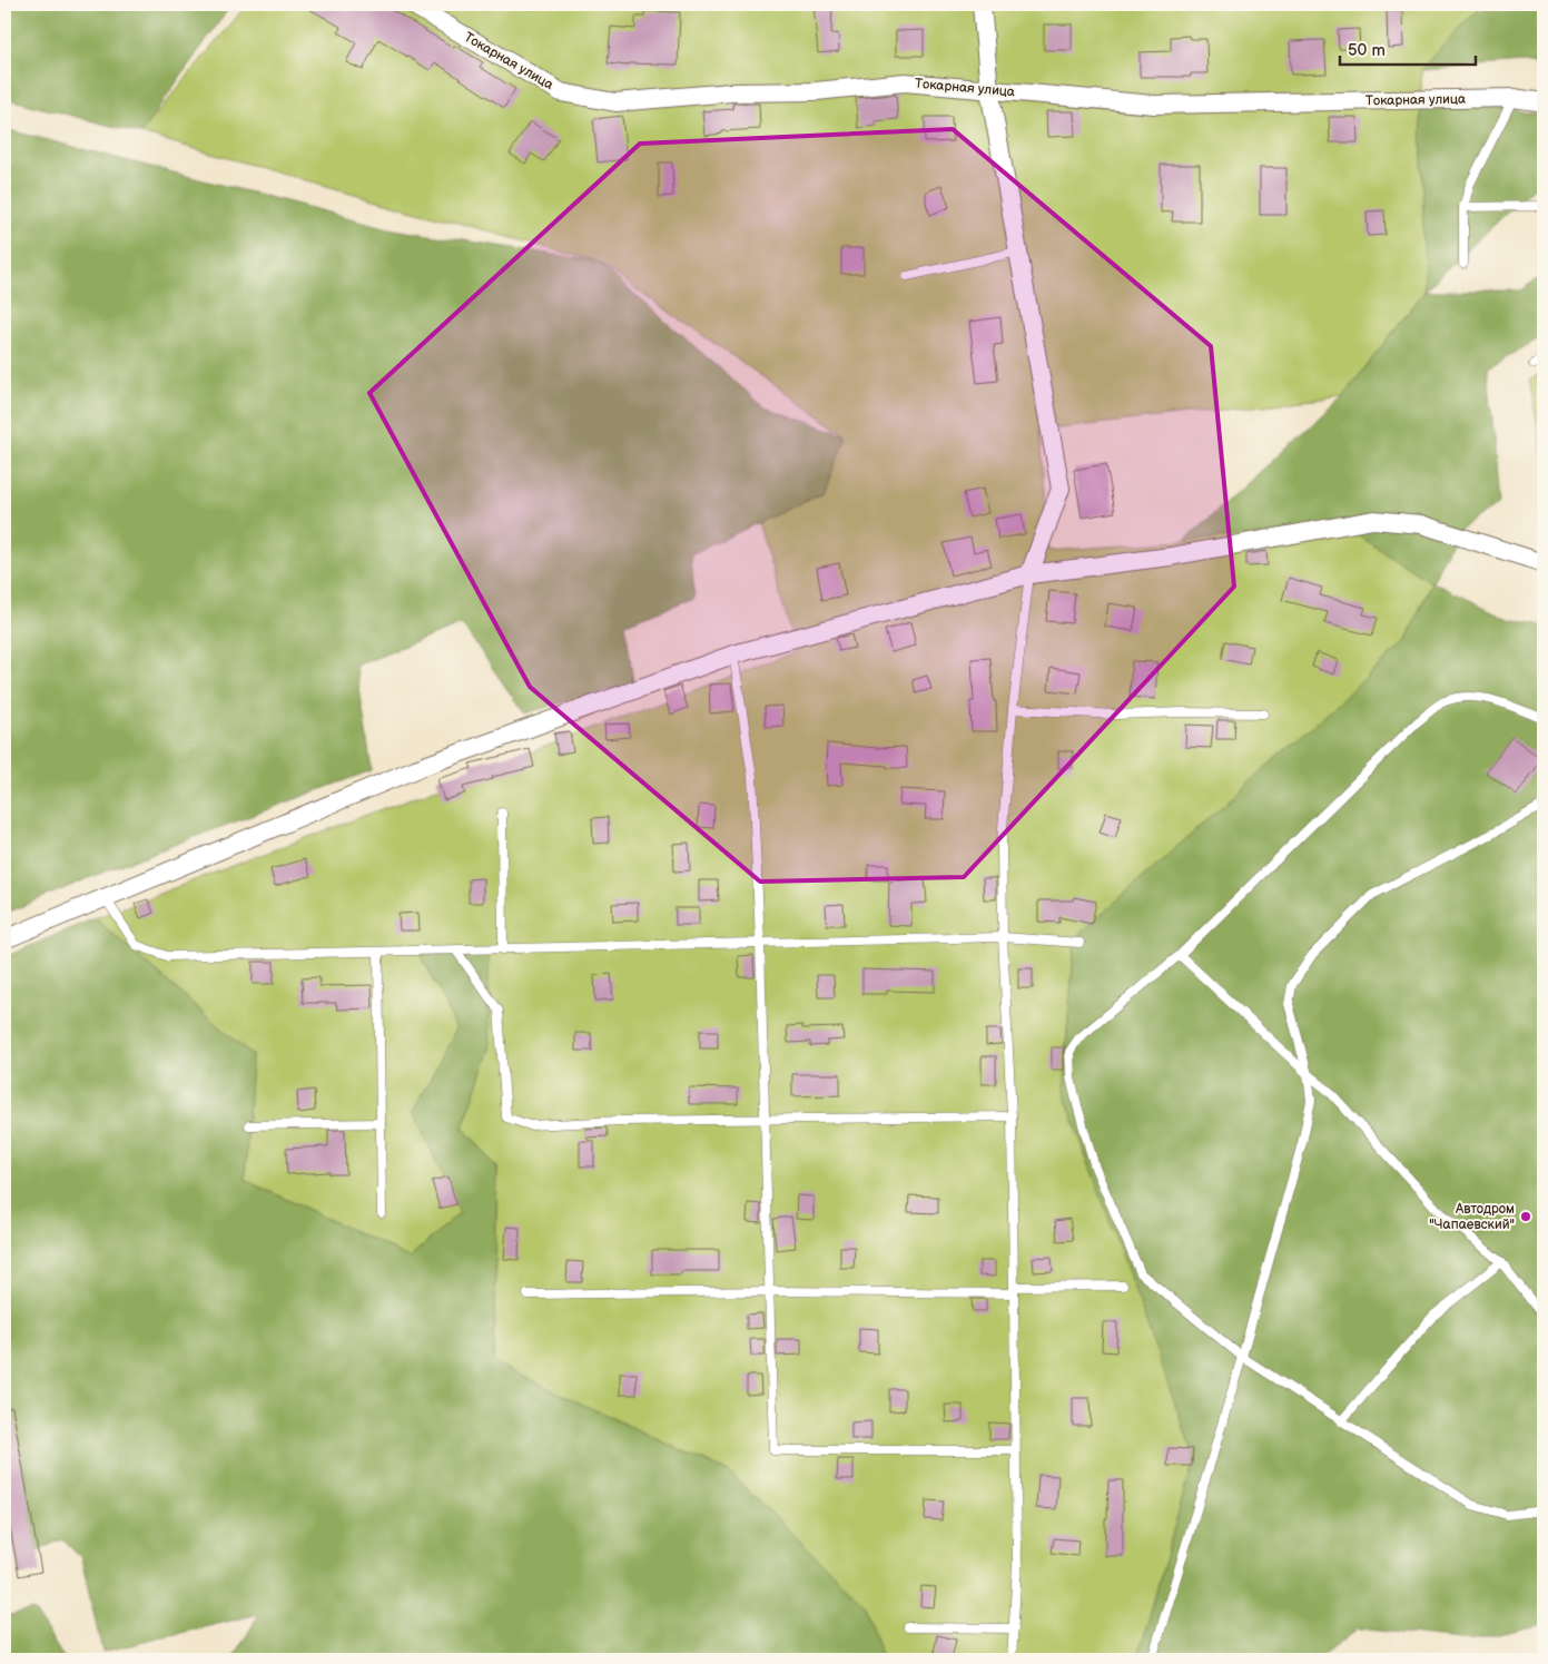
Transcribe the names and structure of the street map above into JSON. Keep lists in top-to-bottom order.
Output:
{
  "streets": {
    "street": ["Токарная улица"]
  },
  "places": ["Автодром \"Чапаевский\""],
  "scale_bar": "50 m"
}
